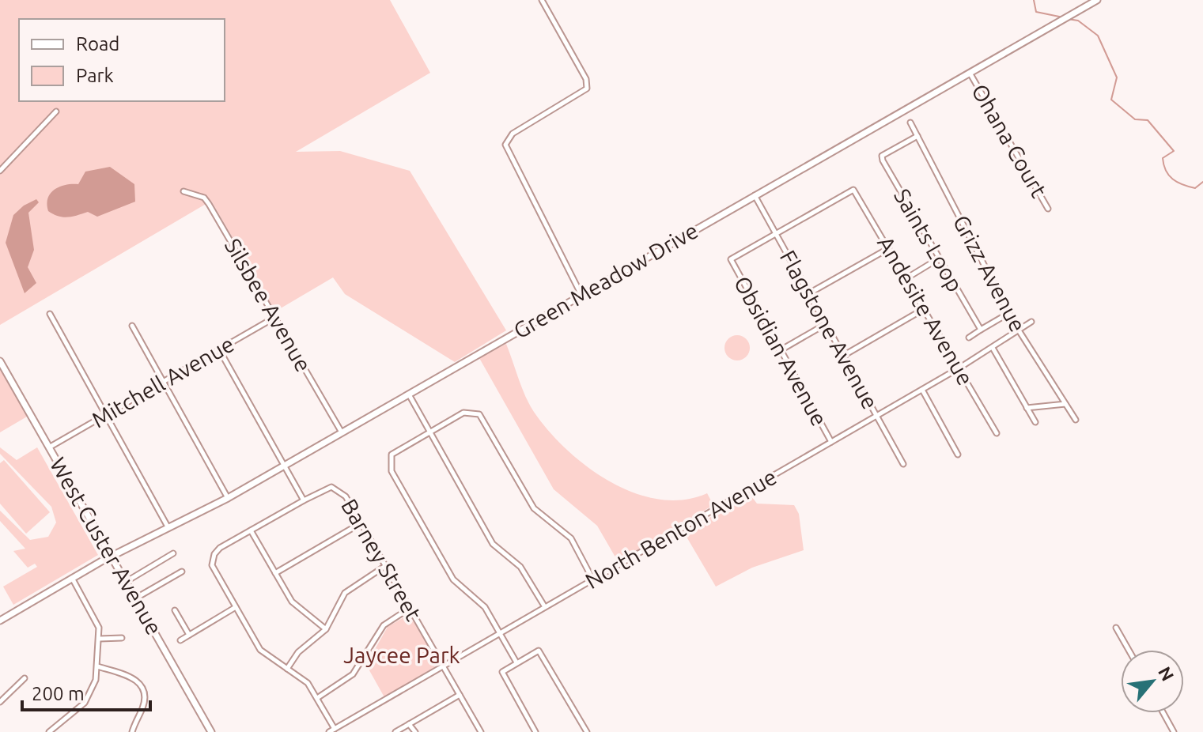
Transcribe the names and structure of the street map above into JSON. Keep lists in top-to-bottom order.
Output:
{
  "streets": {
    "main road": ["Green Meadow Drive", "West Custer Avenue"],
    "street": [
      "Ohana Court",
      "Saints Loop",
      "Grizz Avenue",
      "Silsbee Avenue",
      "Andesite Avenue",
      "Flagstone Avenue",
      "Obsidian Avenue",
      "Mitchell Avenue",
      "North Benton Avenue",
      "Barney Street"
    ]
  },
  "crossings": [
    ["Ohana Court", "Green Meadow Drive"],
    ["Saints Loop", "Grizz Avenue"],
    ["Grizz Avenue", "North Benton Avenue"],
    ["Green Meadow Drive", "Silsbee Avenue"],
    ["Green Meadow Drive", "Flagstone Avenue"],
    ["Green Meadow Drive", "West Custer Avenue"],
    ["Green Meadow Drive", "Barney Street"],
    ["Silsbee Avenue", "Mitchell Avenue"],
    ["Andesite Avenue", "Flagstone Avenue"],
    ["Andesite Avenue", "Obsidian Avenue"],
    ["Andesite Avenue", "North Benton Avenue"],
    ["Flagstone Avenue", "Obsidian Avenue"],
    ["Flagstone Avenue", "North Benton Avenue"],
    ["Obsidian Avenue", "North Benton Avenue"],
    ["Mitchell Avenue", "West Custer Avenue"],
    ["Mitchell Avenue", "Barney Street"],
    ["North Benton Avenue", "Barney Street"]
  ],
  "parks": ["Jaycee Park"],
  "legend": ["Road", "Park"],
  "scale_bar": "200 m",
  "north": "top right"
}
